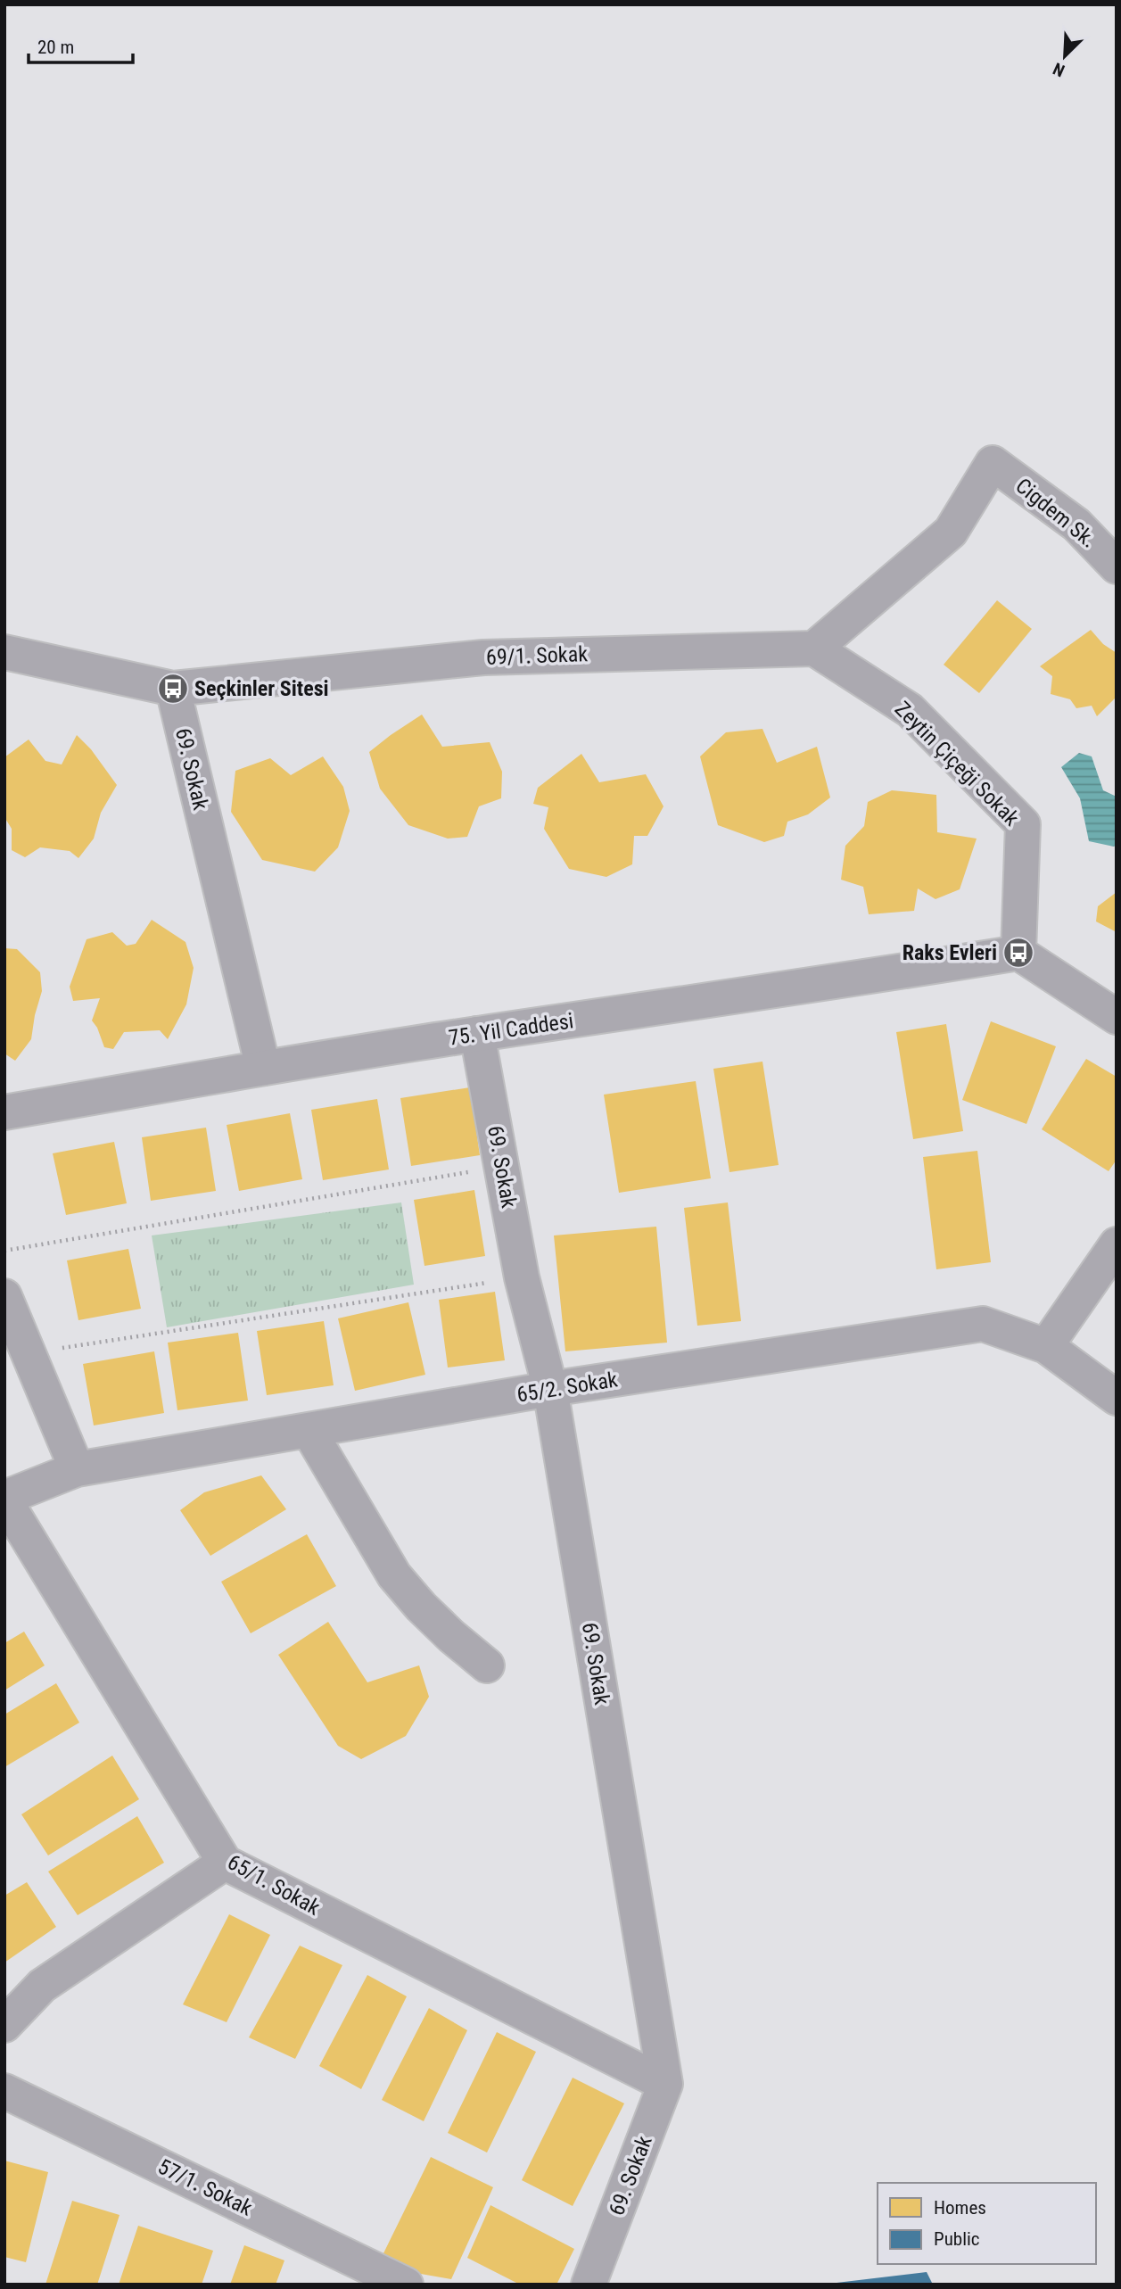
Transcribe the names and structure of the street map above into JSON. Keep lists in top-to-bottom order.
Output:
{
  "streets": {
    "street": [
      "Cigdem Sk.",
      "69/1. Sokak",
      "Zeytin Çiçeği Sokak",
      "69. Sokak",
      "75. Yil Caddesi",
      "65/2. Sokak",
      "65/1. Sokak",
      "57/1. Sokak"
    ]
  },
  "crossings": [
    ["Cigdem Sk.", "69/1. Sokak"],
    ["Cigdem Sk.", "Zeytin Çiçeği Sokak"],
    ["69/1. Sokak", "Zeytin Çiçeği Sokak"],
    ["69/1. Sokak", "69. Sokak"],
    ["Zeytin Çiçeği Sokak", "75. Yil Caddesi"],
    ["69. Sokak", "75. Yil Caddesi"],
    ["69. Sokak", "65/2. Sokak"],
    ["69. Sokak", "65/1. Sokak"],
    ["65/2. Sokak", "65/1. Sokak"]
  ],
  "places": {
    "bus stop": ["Seçkinler Sitesi", "Raks Evleri"]
  },
  "legend": ["Homes", "Public"],
  "scale_bar": "20 m",
  "north": "bottom left"
}
